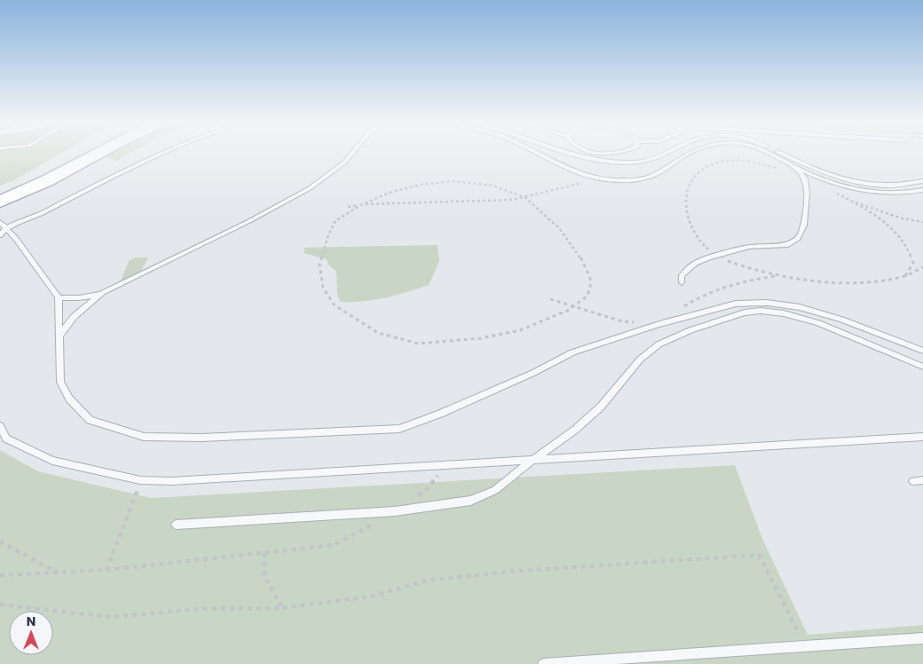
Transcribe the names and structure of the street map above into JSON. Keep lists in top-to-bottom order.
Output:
{
  "north": "top"
}
